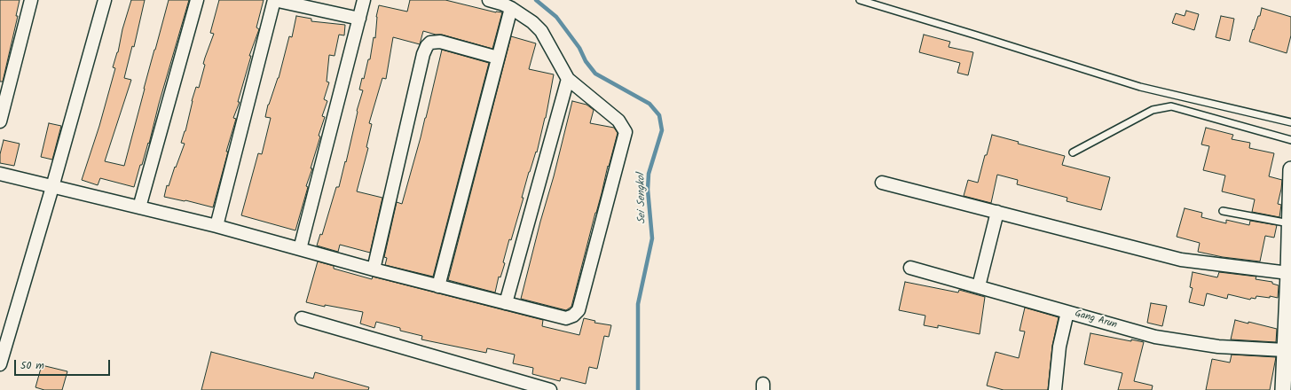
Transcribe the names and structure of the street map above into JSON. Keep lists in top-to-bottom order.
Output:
{
  "streets": {
    "street": ["Gang Arun"]
  },
  "water": ["Sei Sengkol"],
  "scale_bar": "50 m"
}
